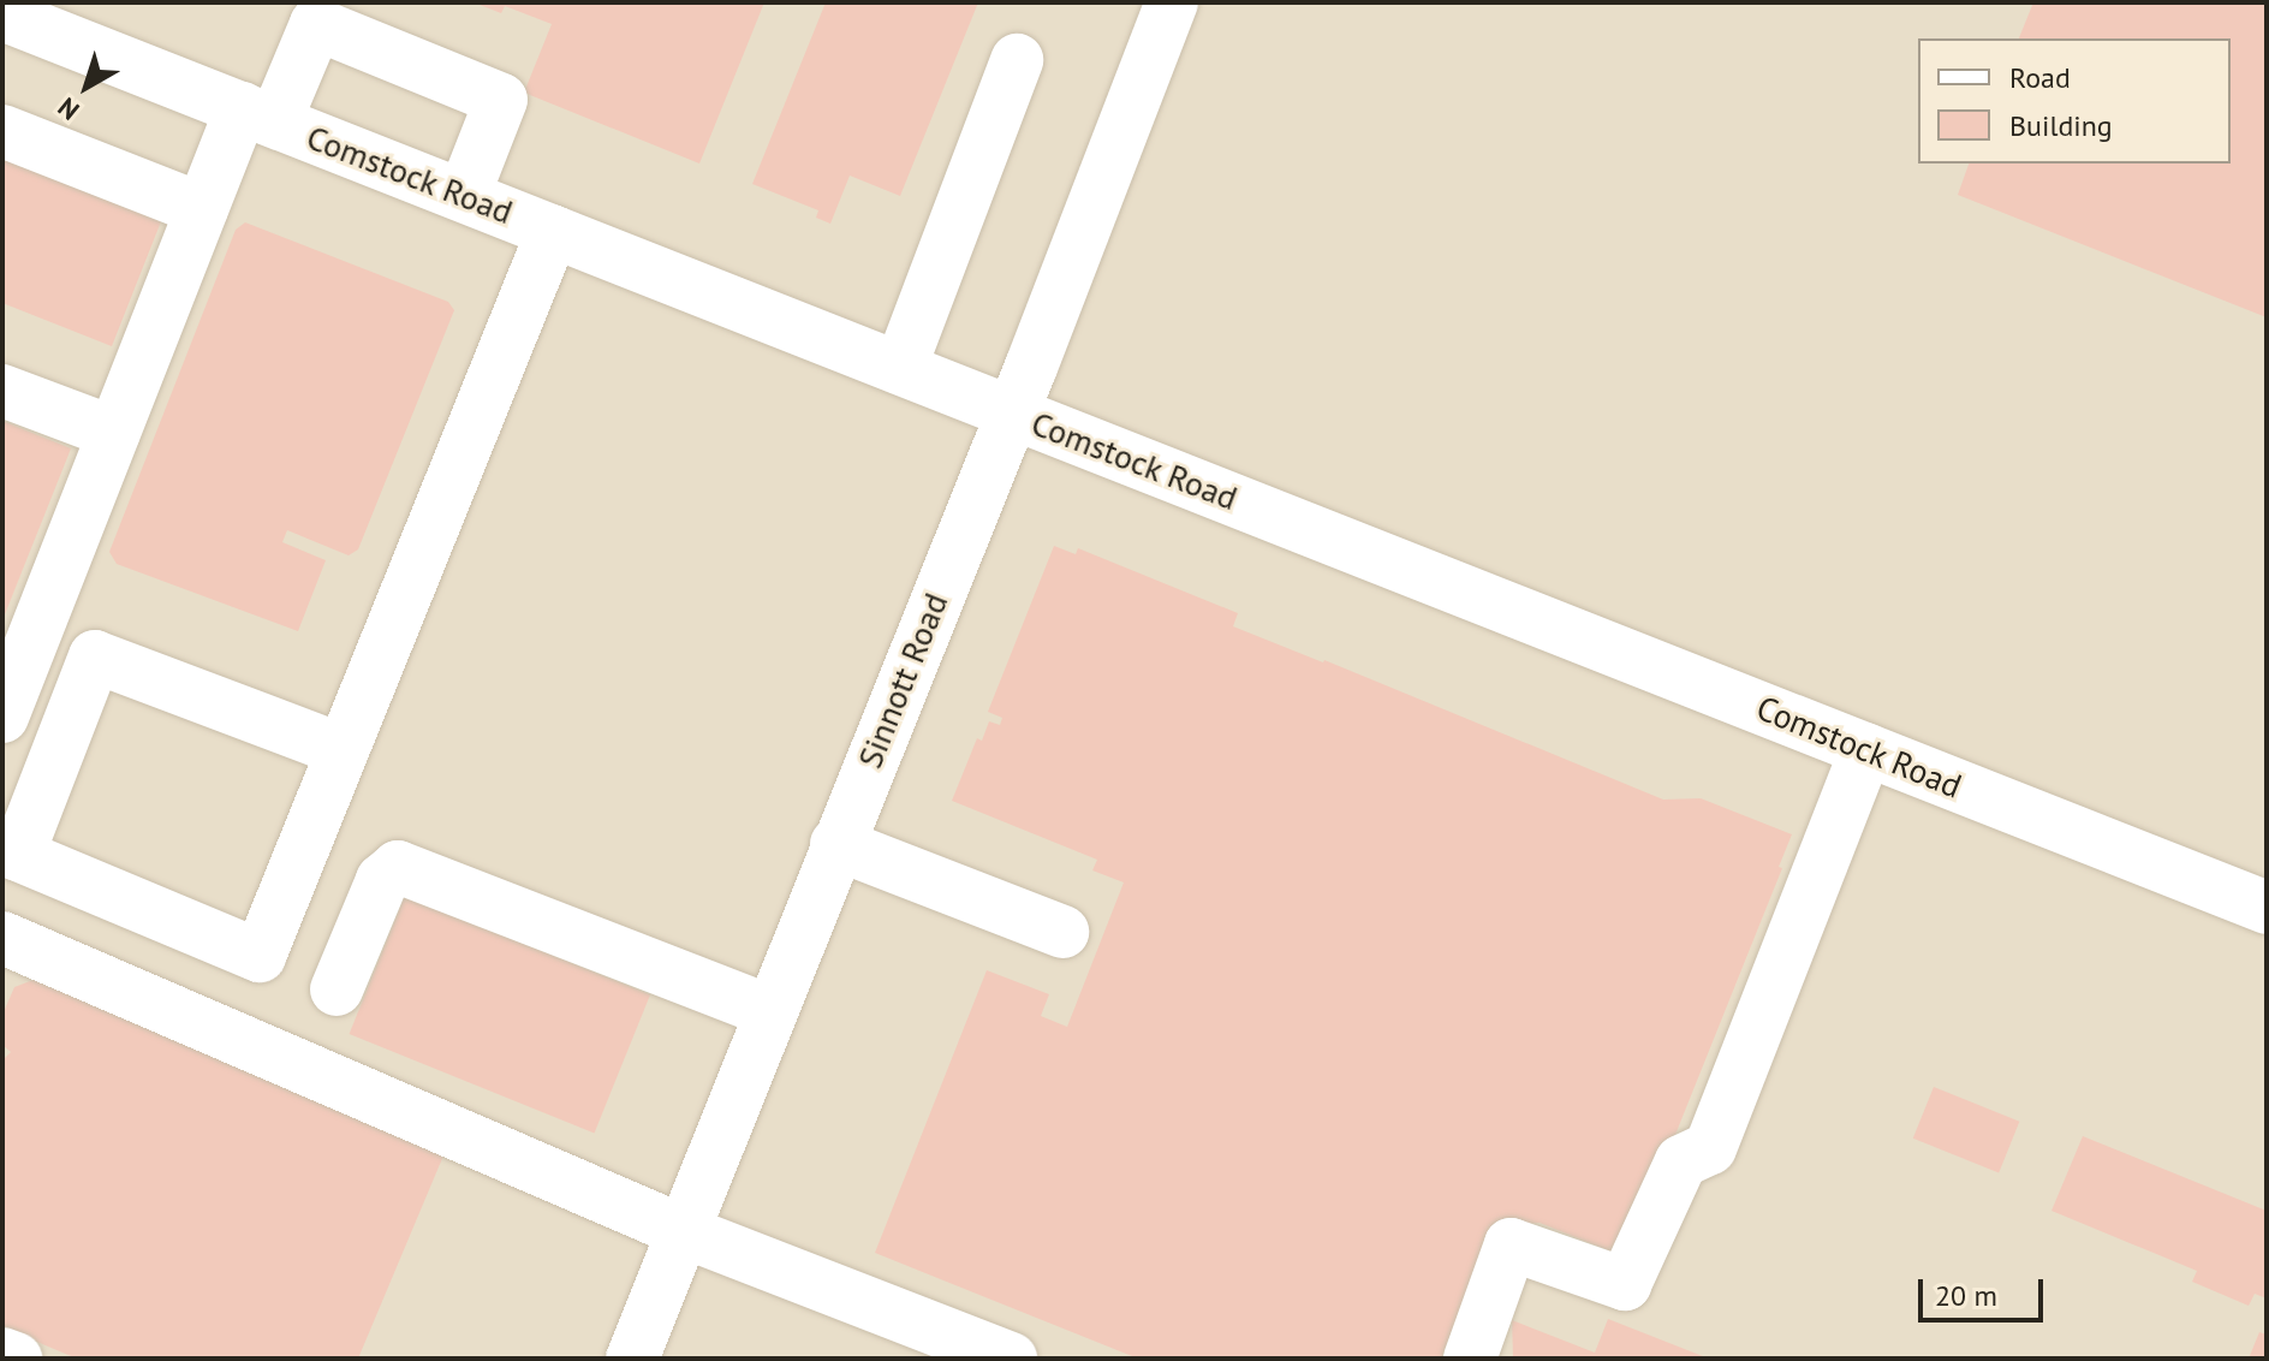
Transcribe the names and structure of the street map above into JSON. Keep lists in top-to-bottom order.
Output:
{
  "streets": {
    "street": ["Comstock Road", "Sinnott Road"]
  },
  "crossings": [
    ["Comstock Road", "Sinnott Road"]
  ],
  "legend": ["Road", "Building"],
  "scale_bar": "20 m",
  "north": "bottom left"
}
